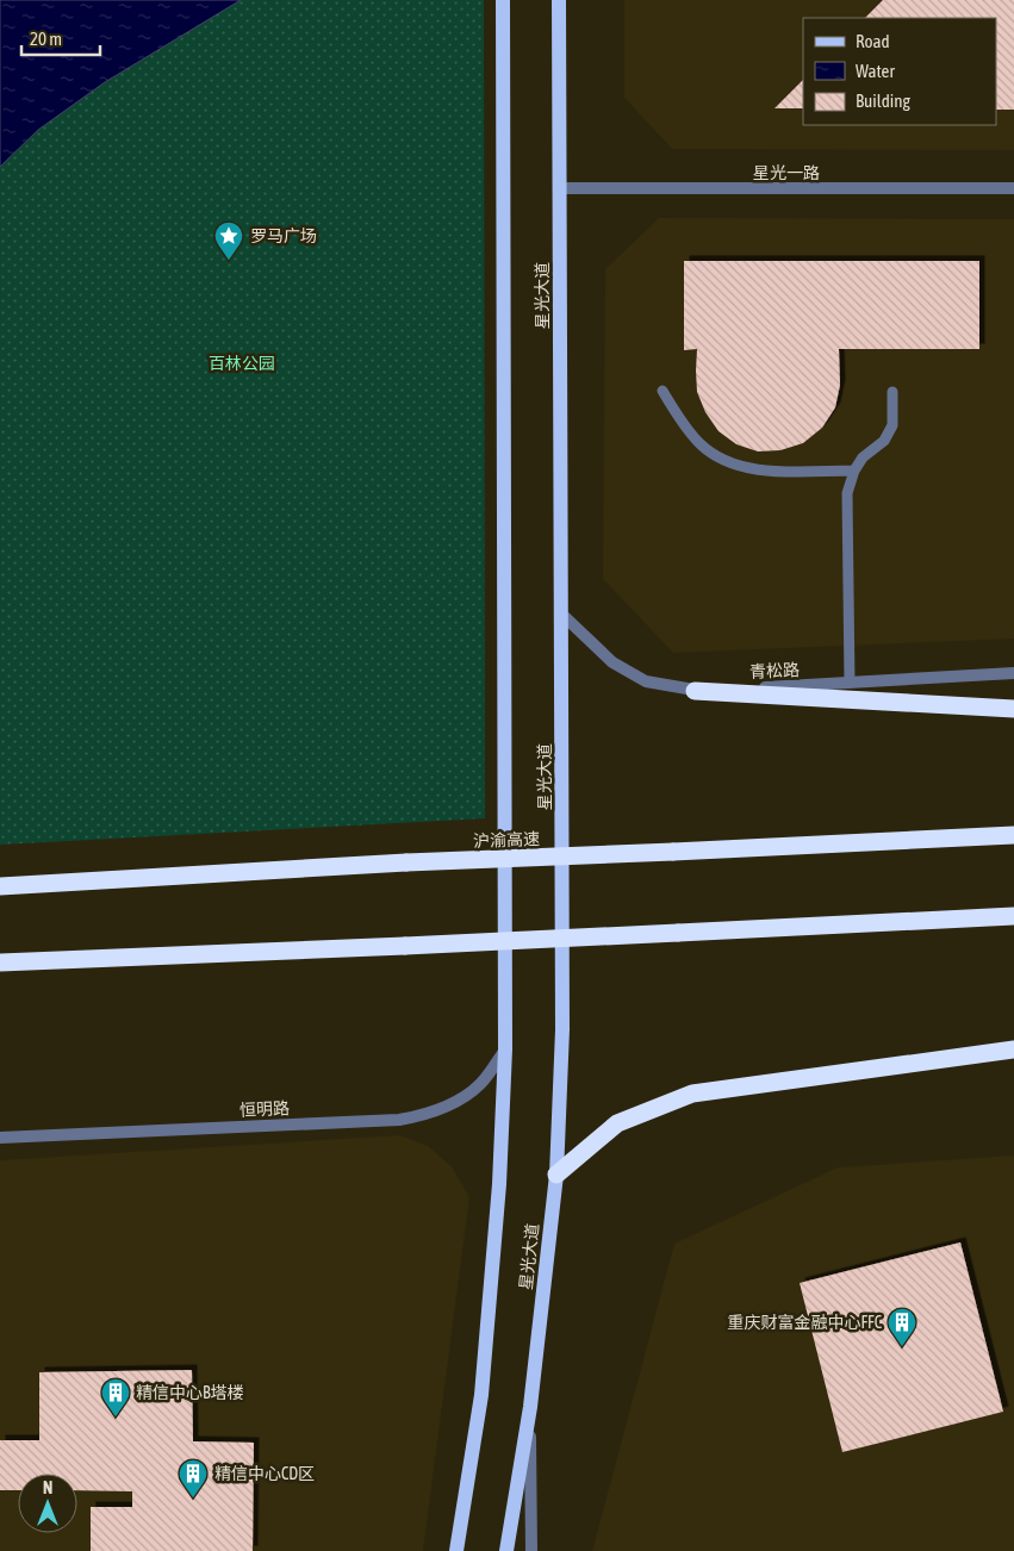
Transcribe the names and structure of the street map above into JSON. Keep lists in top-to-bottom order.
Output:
{
  "streets": {
    "highway": ["沪渝高速"],
    "main road": ["星光大道"],
    "street": ["星光一路", "青松路", "恒明路"]
  },
  "crossings": [
    ["星光一路", "星光大道"],
    ["星光大道", "青松路"]
  ],
  "parks": ["百林公园"],
  "places": {
    "place": ["罗马广场"],
    "building": ["重庆财富金融中心FFC", "精信中心B塔楼", "精信中心CD区"]
  },
  "legend": ["Road", "Water", "Building"],
  "scale_bar": "20 m",
  "north": "top"
}
